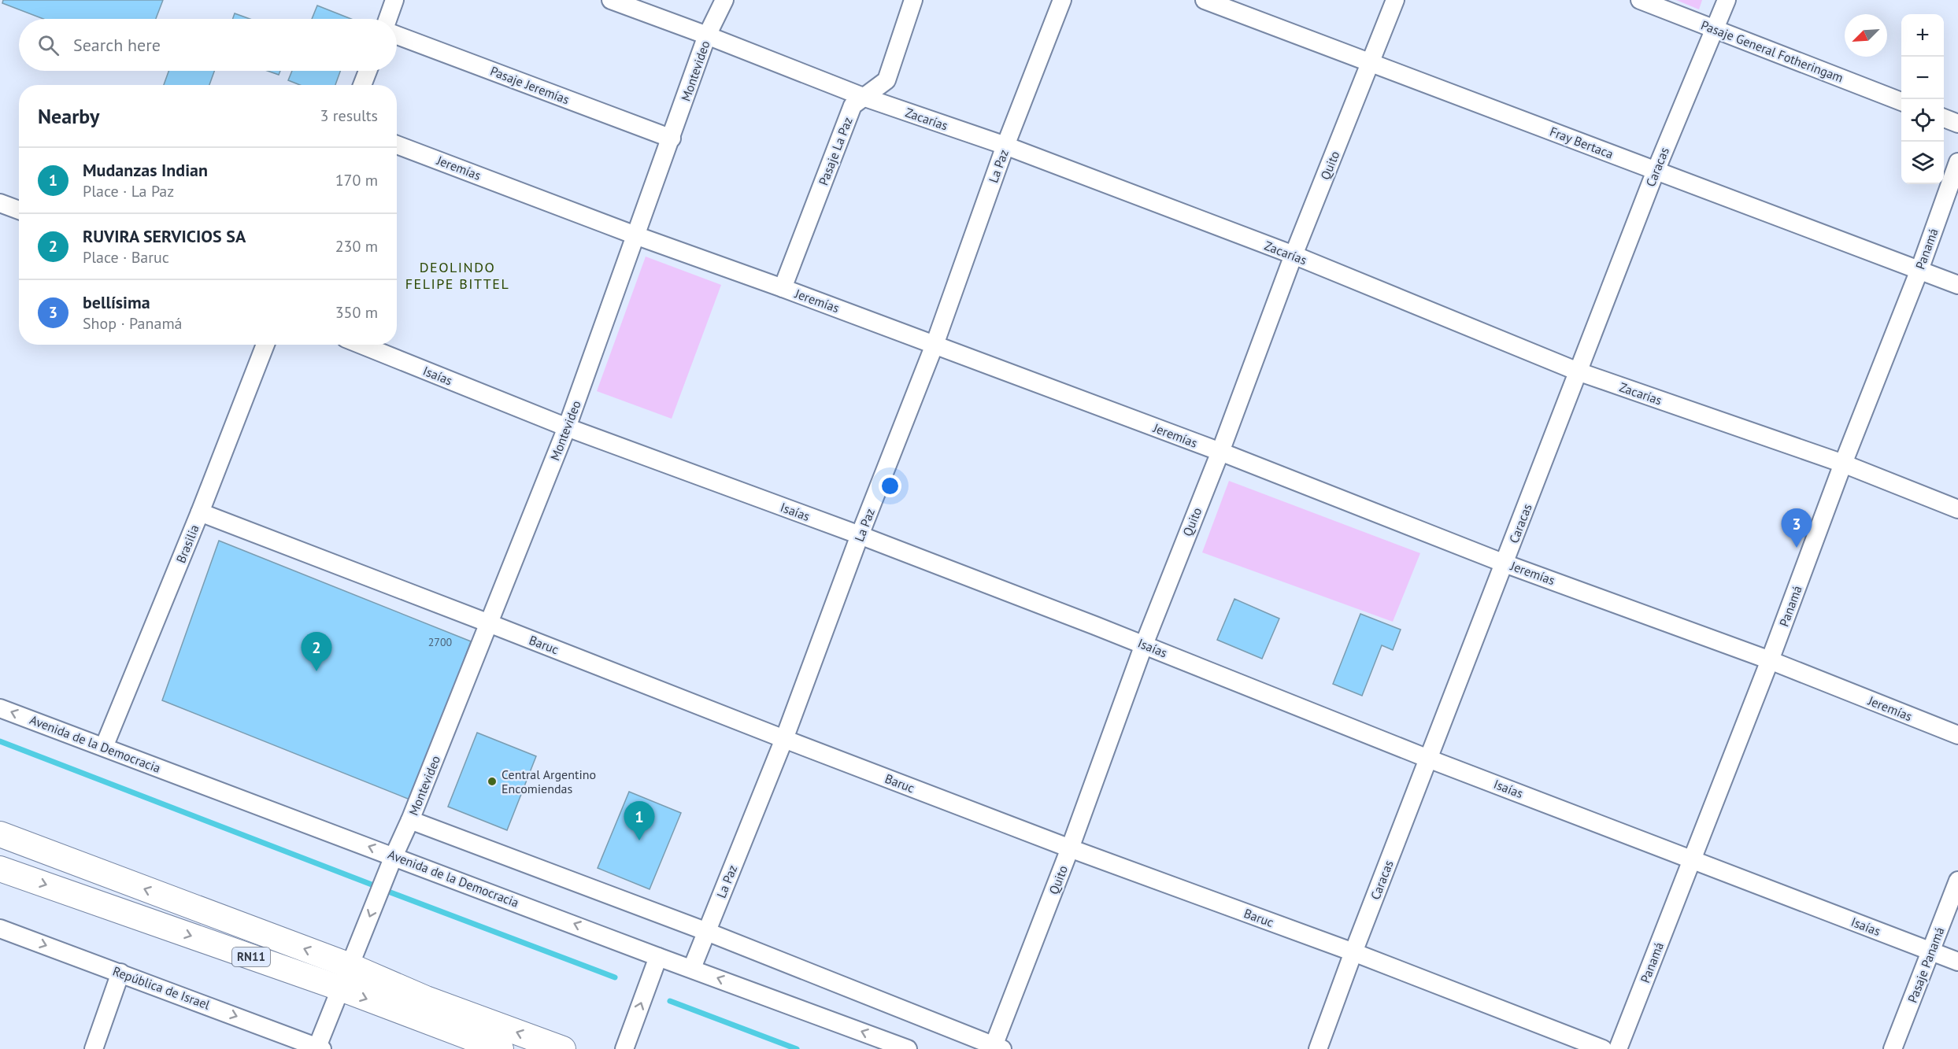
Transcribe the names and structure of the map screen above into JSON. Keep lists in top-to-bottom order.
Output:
{
  "streets": {
    "highway": ["RN11"],
    "street": [
      "Pasaje General Fotheringam",
      "Montevideo",
      "Pasaje Jeremías",
      "Zacarías",
      "Fray Bertaca",
      "Pasaje La Paz",
      "Quito",
      "La Paz",
      "Caracas",
      "Jeremías",
      "Panamá",
      "Isaías",
      "Brasilia",
      "Baruc",
      "Avenida de la Democracia",
      "Pasaje Panamá",
      "República de Israel"
    ]
  },
  "crossings": [
    ["Pasaje General Fotheringam", "Caracas"],
    ["Montevideo", "Pasaje Jeremías"],
    ["Montevideo", "Zacarías"],
    ["Montevideo", "Jeremías"],
    ["Montevideo", "Isaías"],
    ["Montevideo", "Baruc"],
    ["Montevideo", "Avenida de la Democracia"],
    ["Montevideo", "RN11"],
    ["Montevideo", "República de Israel"],
    ["Zacarías", "Pasaje La Paz"],
    ["Zacarías", "Quito"],
    ["Zacarías", "La Paz"],
    ["Zacarías", "Caracas"],
    ["Zacarías", "Panamá"],
    ["Fray Bertaca", "Quito"],
    ["Fray Bertaca", "Caracas"],
    ["Fray Bertaca", "Panamá"],
    ["Pasaje La Paz", "Jeremías"],
    ["Quito", "Jeremías"],
    ["Quito", "Isaías"],
    ["Quito", "Baruc"],
    ["La Paz", "Jeremías"],
    ["La Paz", "Isaías"],
    ["La Paz", "Baruc"],
    ["La Paz", "Avenida de la Democracia"],
    ["Caracas", "Jeremías"],
    ["Caracas", "Isaías"],
    ["Caracas", "Baruc"],
    ["Jeremías", "Panamá"],
    ["Panamá", "Isaías"],
    ["Isaías", "Pasaje Panamá"],
    ["Brasilia", "Baruc"],
    ["Brasilia", "Avenida de la Democracia"]
  ],
  "one_way": ["República de Israel"],
  "districts": ["DEOLINDO FELIPE BITTEL"],
  "places": ["Central Argentino Encomiendas"],
  "house_numbers": ["2700"],
  "north": "bottom left",
  "page": {
    "map_buttons": ["+", "−"],
    "search": "Search here",
    "heading": ["Nearby", "3 results"],
    "list": [
      {
        "mark": "1",
        "name": "Mudanzas Indian",
        "note": "Place · La Paz",
        "value": "170 m"
      },
      {
        "mark": "2",
        "name": "RUVIRA SERVICIOS SA",
        "note": "Place · Baruc",
        "value": "230 m"
      },
      {
        "mark": "3",
        "name": "bellísima",
        "note": "Shop · Panamá",
        "value": "350 m"
      }
    ],
    "pins": ["3", "2", "1"]
  }
}
